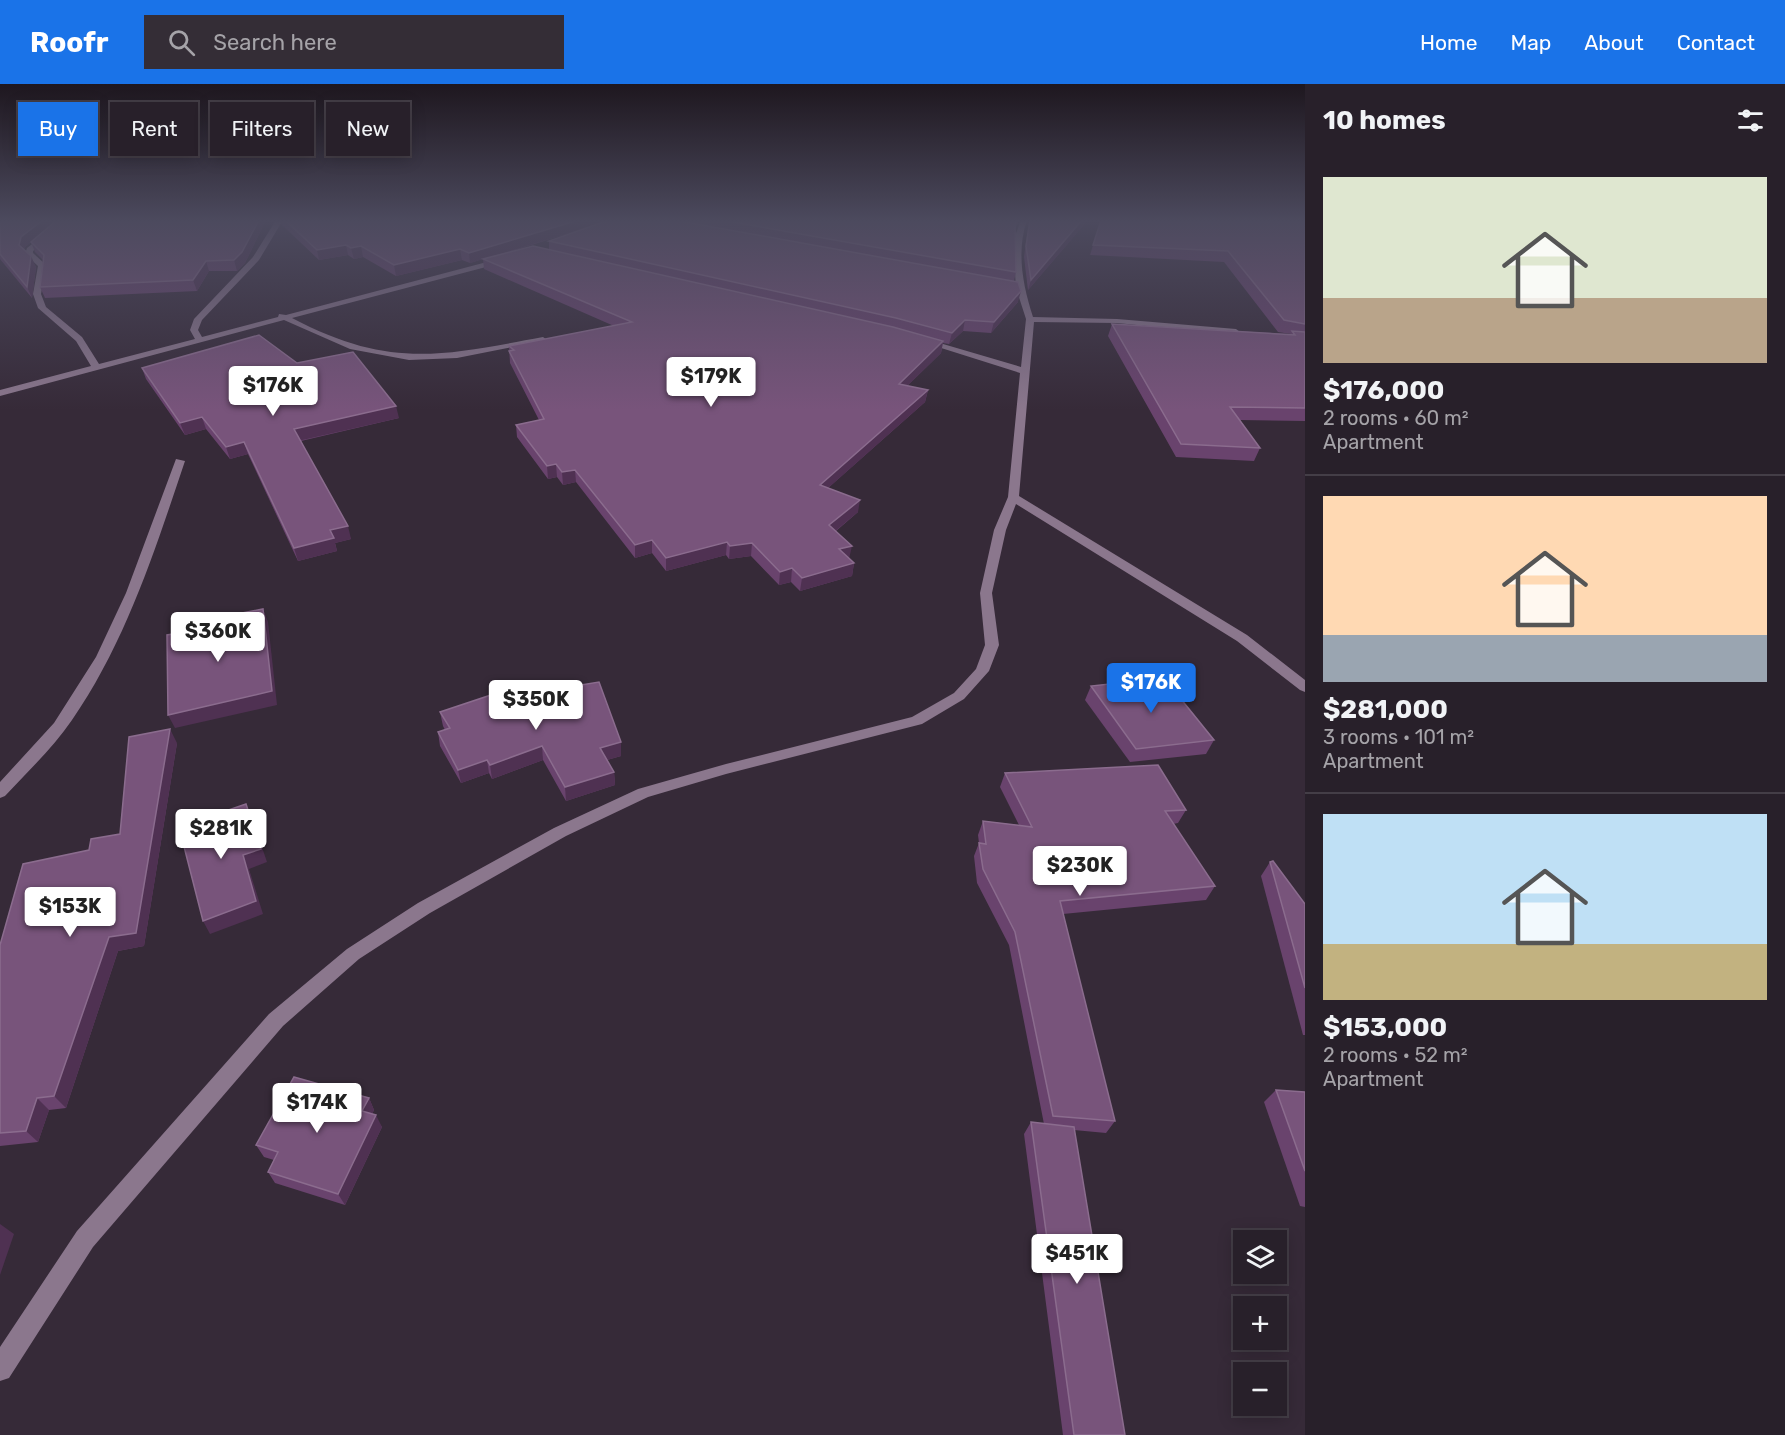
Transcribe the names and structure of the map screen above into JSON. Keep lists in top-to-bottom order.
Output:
{
  "page": {
    "header": "Roofr",
    "search": "Search here",
    "nav": [
      "Home",
      "Map",
      "About",
      "Contact"
    ],
    "heading": "10 homes",
    "chip": [
      "Buy",
      "Rent",
      "Filters",
      "New"
    ],
    "list": [
      {
        "name": "$176,000",
        "note": "2 rooms · 60 m² · Apartment"
      },
      {
        "name": "$281,000",
        "note": "3 rooms · 101 m² · Apartment"
      },
      {
        "name": "$153,000",
        "note": "2 rooms · 52 m² · Apartment"
      }
    ],
    "price": [
      "$179K",
      "$176K",
      "$360K",
      "$176K",
      "$350K",
      "$281K",
      "$230K",
      "$153K",
      "$174K",
      "$451K"
    ],
    "map_buttons": ["+", "−"]
  }
}
